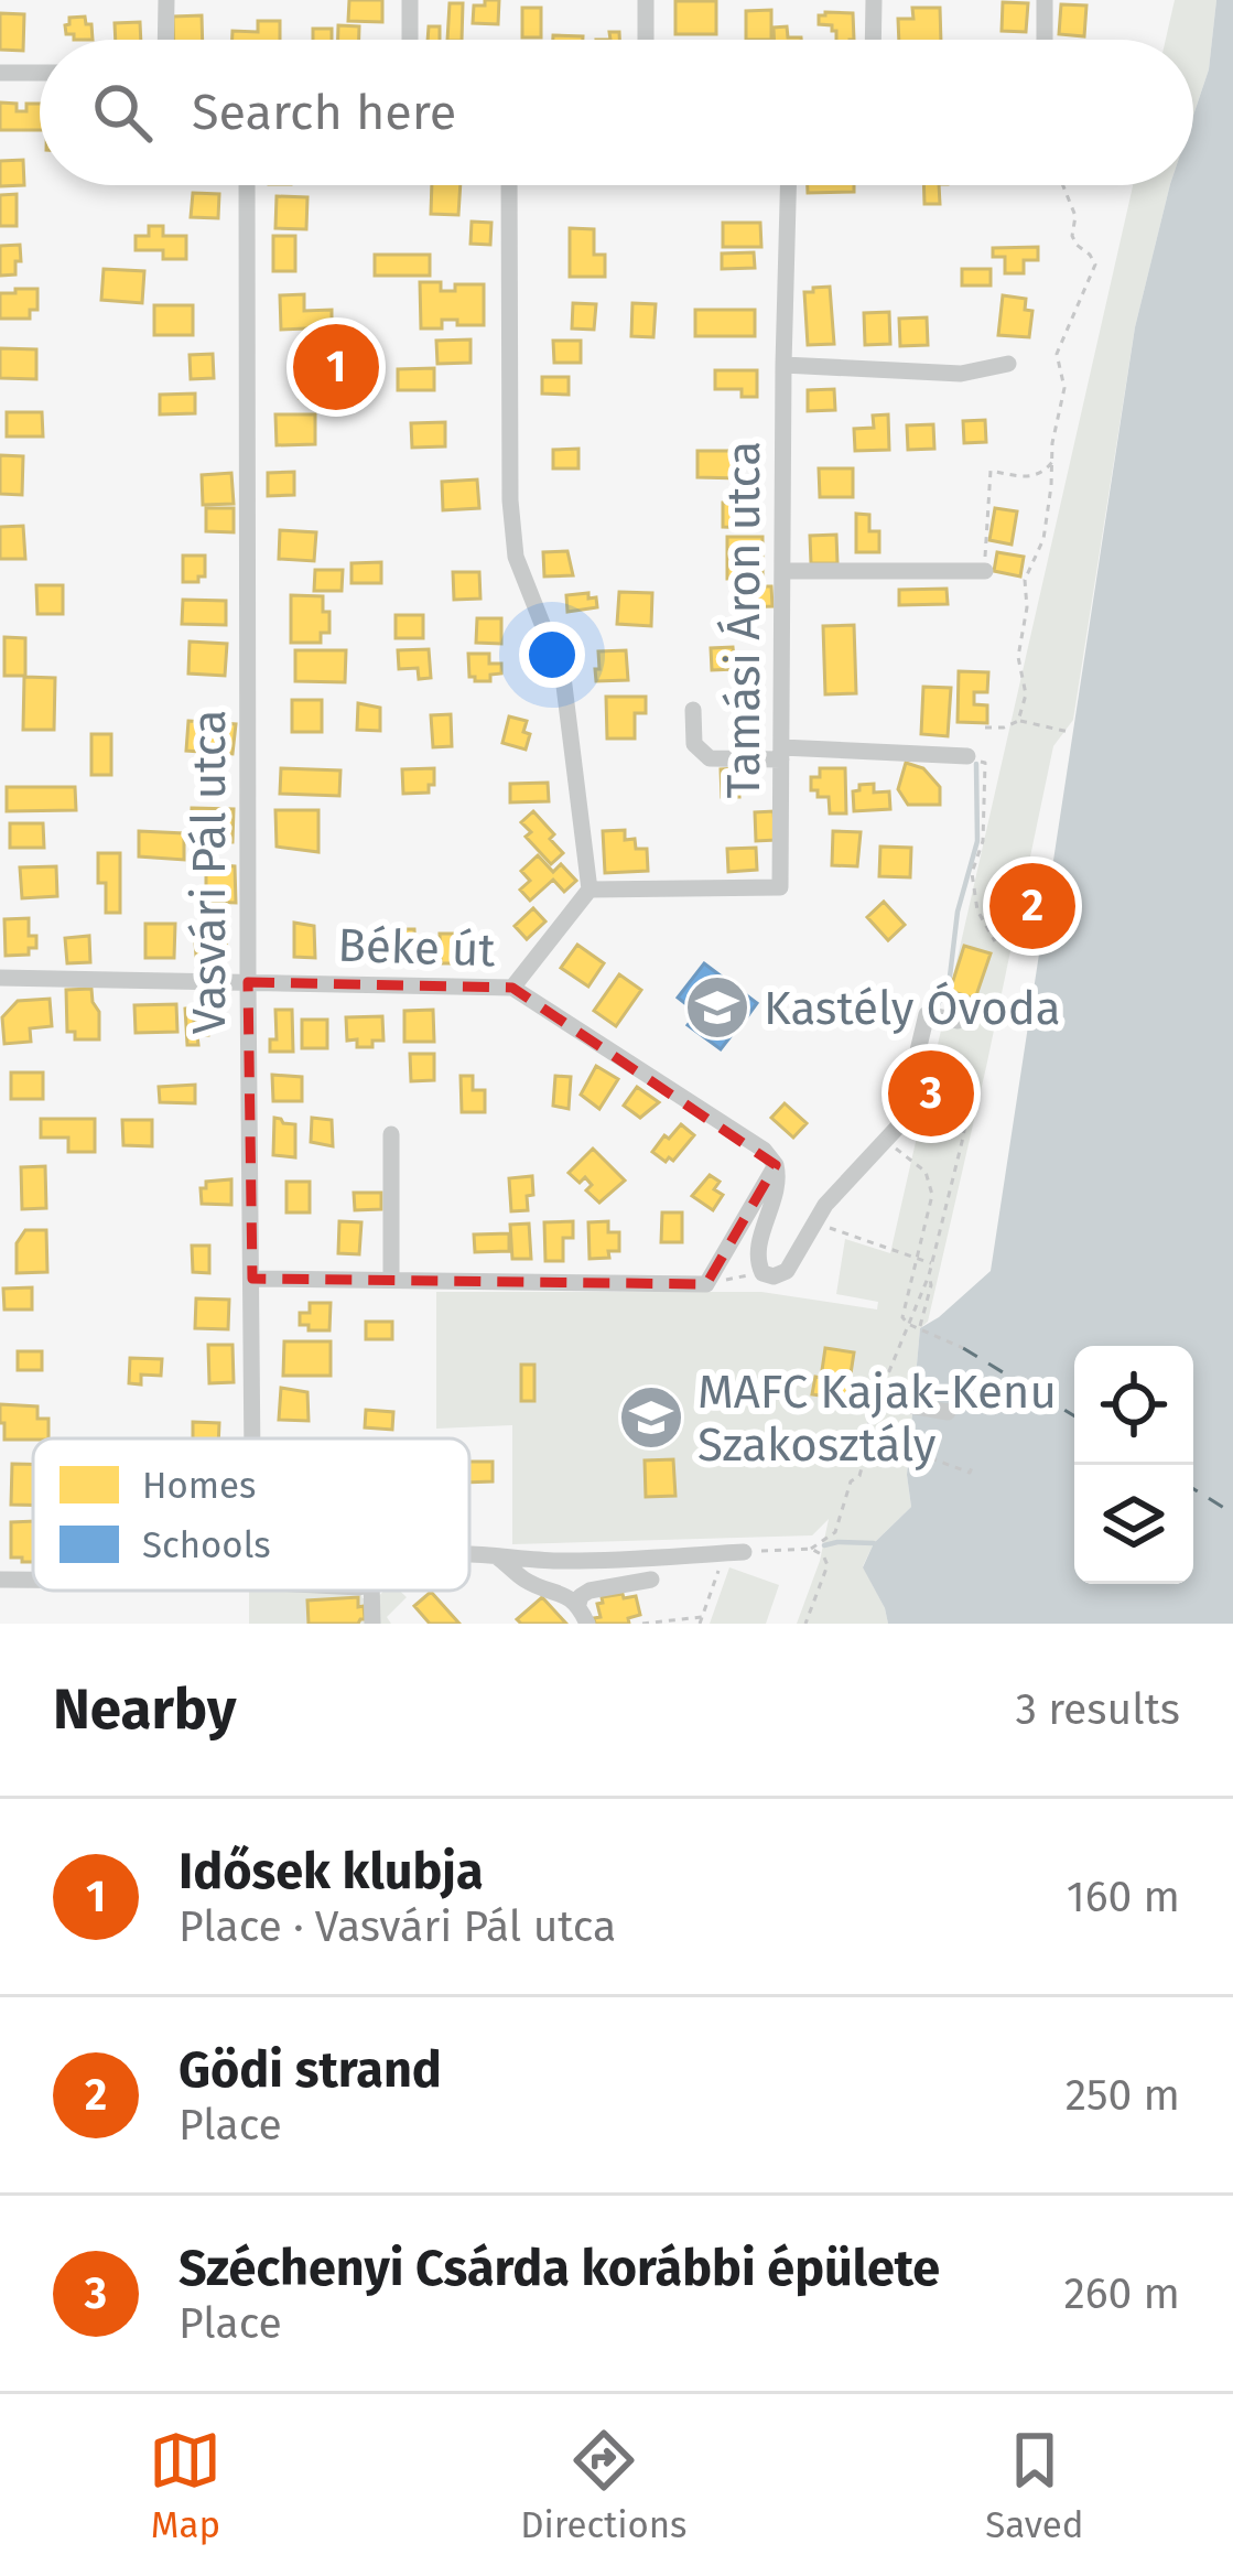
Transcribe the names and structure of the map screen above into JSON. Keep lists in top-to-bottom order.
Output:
{
  "streets": {
    "street": ["Tamási Áron utca", "Vasvári Pál utca", "Béke út"]
  },
  "crossings": [
    ["Vasvári Pál utca", "Béke út"]
  ],
  "places": {
    "school or university": ["Kastély Óvoda", "MAFC Kajak-Kenu Szakosztály"]
  },
  "legend": ["Homes", "Schools"],
  "page": {
    "search": "Search here",
    "pins": ["1", "2", "3"],
    "heading": ["Nearby", "3 results"],
    "list": [
      {
        "mark": "1",
        "name": "Idősek klubja",
        "note": "Place · Vasvári Pál utca",
        "value": "160 m"
      },
      {
        "mark": "2",
        "name": "Gödi strand",
        "note": "Place",
        "value": "250 m"
      },
      {
        "mark": "3",
        "name": "Széchenyi Csárda korábbi épülete",
        "note": "Place",
        "value": "260 m"
      }
    ],
    "nav": ["Map", "Directions", "Saved"]
  }
}
